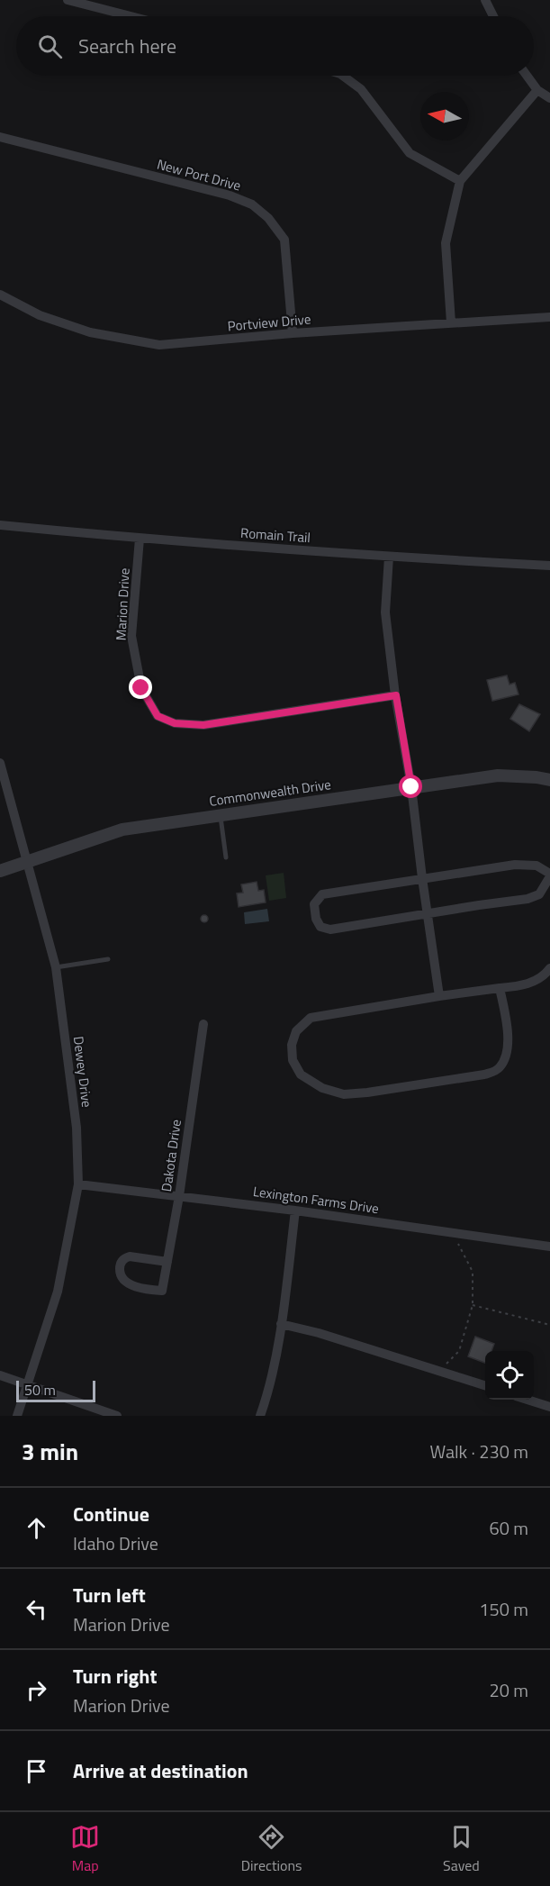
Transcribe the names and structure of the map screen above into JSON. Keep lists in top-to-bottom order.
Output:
{
  "streets": {
    "street": [
      "New Port Drive",
      "Portview Drive",
      "Romain Trail",
      "Marion Drive",
      "Commonwealth Drive",
      "Dewey Drive",
      "Dakota Drive",
      "Lexington Farms Drive"
    ]
  },
  "crossings": [
    ["New Port Drive", "Portview Drive"],
    ["Romain Trail", "Marion Drive"],
    ["Commonwealth Drive", "Dewey Drive"],
    ["Dewey Drive", "Lexington Farms Drive"],
    ["Dakota Drive", "Lexington Farms Drive"]
  ],
  "scale_bar": "50 m",
  "north": "left",
  "page": {
    "search": "Search here",
    "scale": "50 m",
    "heading": ["3 min", "Walk · 230 m"],
    "list": [
      ["Continue", "Idaho Drive", "60 m"],
      ["Turn left", "Marion Drive", "150 m"],
      ["Turn right", "Marion Drive", "20 m"],
      "Arrive at destination"
    ],
    "nav": ["Map", "Directions", "Saved"]
  }
}
